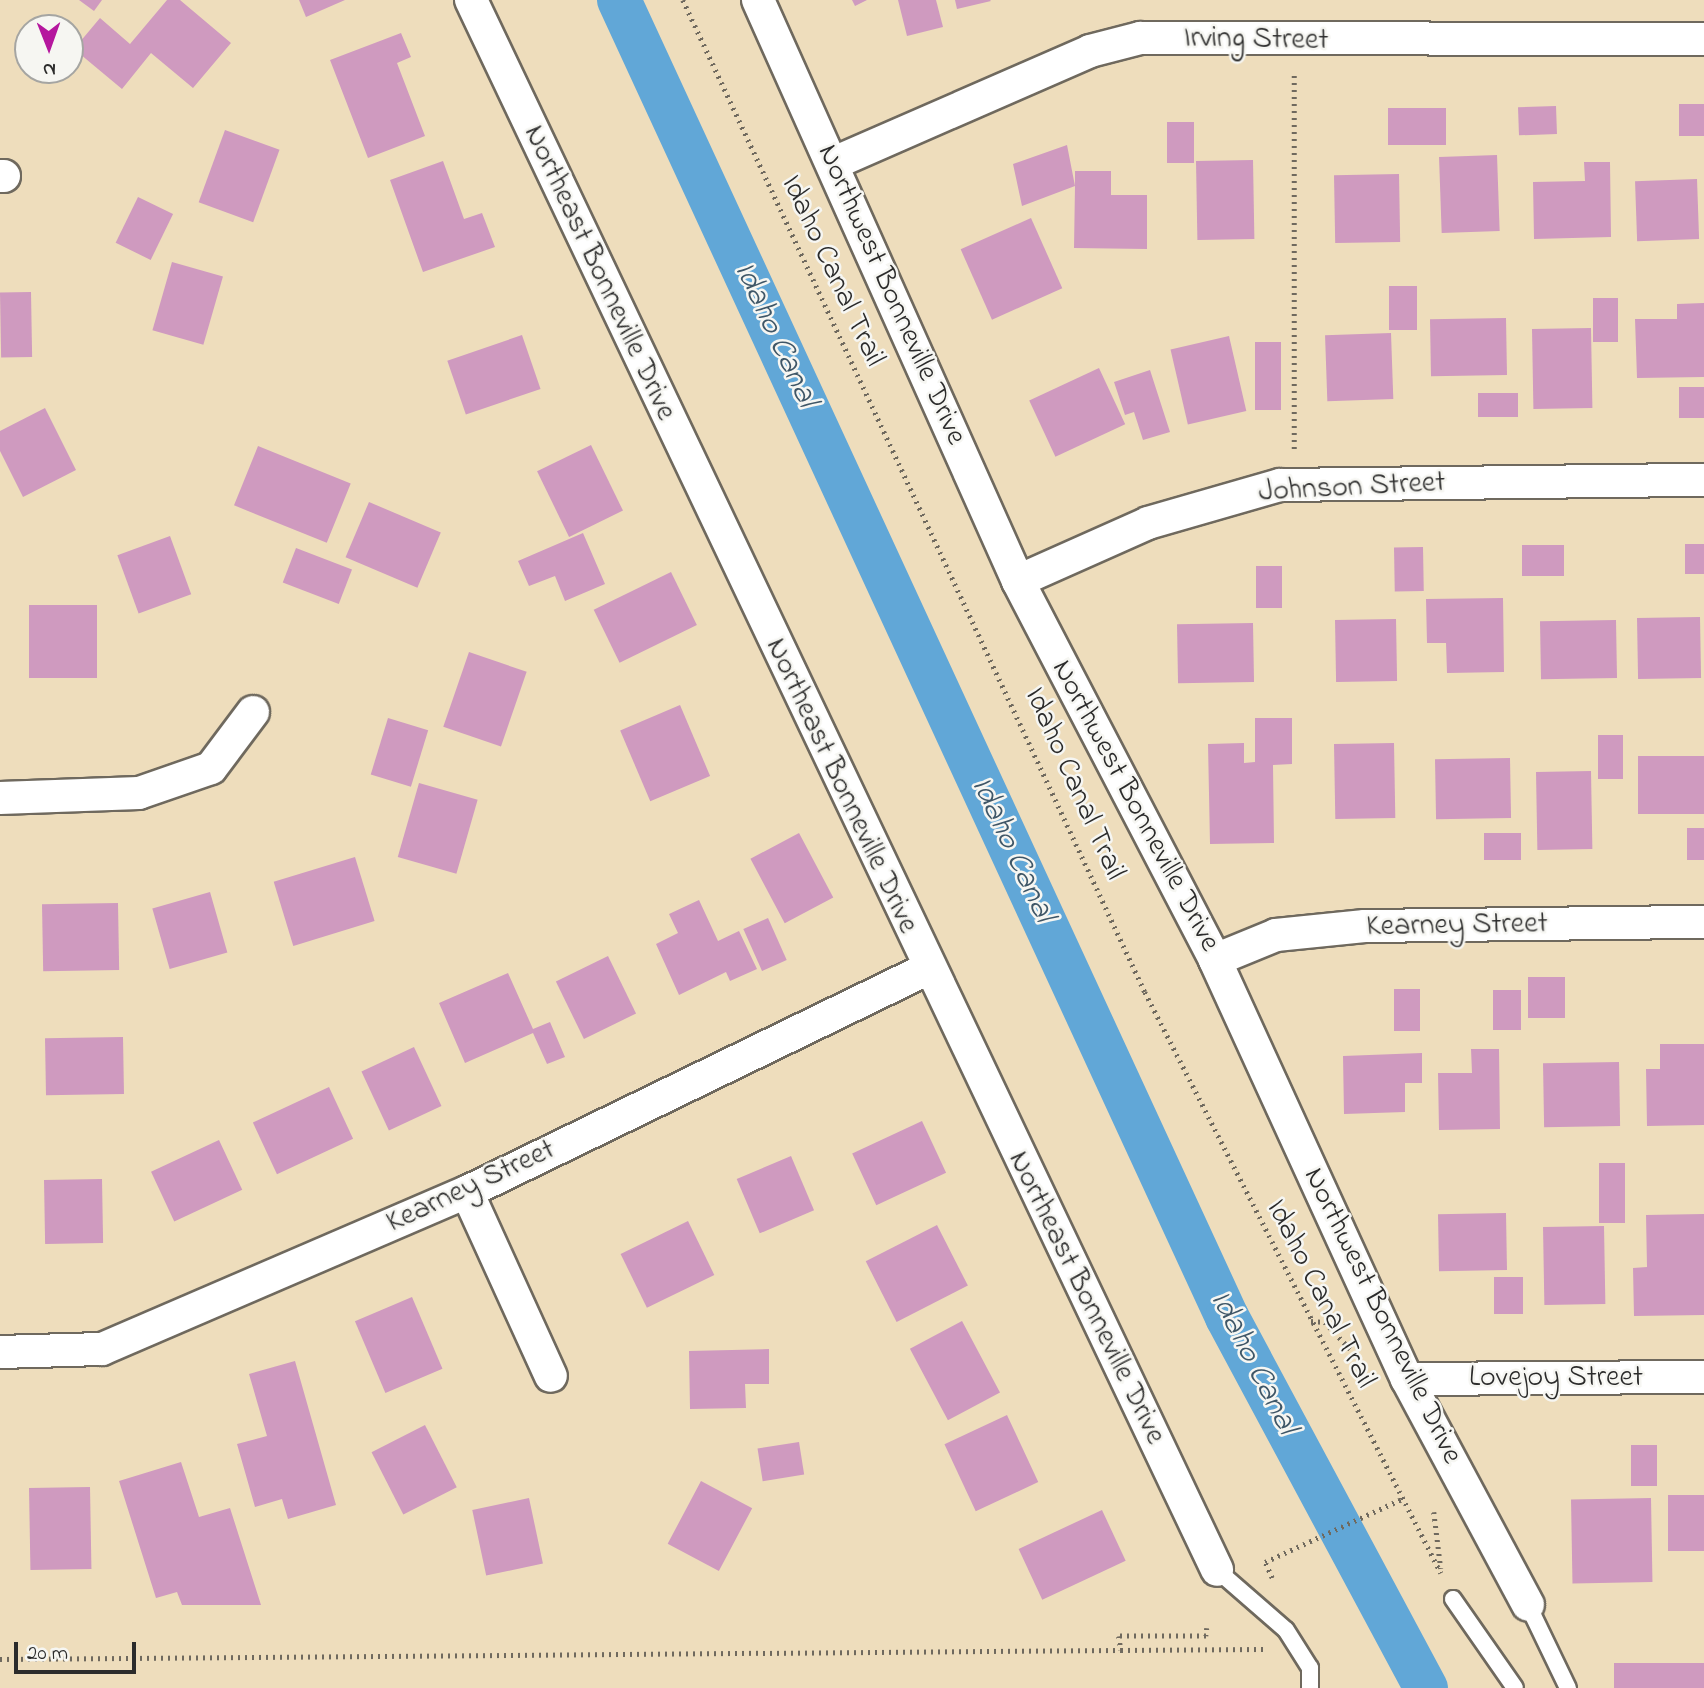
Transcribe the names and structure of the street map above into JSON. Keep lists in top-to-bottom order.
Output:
{
  "streets": {
    "street": [
      "Irving Street",
      "Northeast Bonneville Drive",
      "Northwest Bonneville Drive",
      "Johnson Street",
      "Kearney Street",
      "Lovejoy Street"
    ],
    "path": ["Idaho Canal Trail"]
  },
  "crossings": [
    ["Irving Street", "Northwest Bonneville Drive"],
    ["Northeast Bonneville Drive", "Kearney Street"],
    ["Northwest Bonneville Drive", "Johnson Street"],
    ["Northwest Bonneville Drive", "Kearney Street"],
    ["Northwest Bonneville Drive", "Lovejoy Street"]
  ],
  "water": ["Idaho Canal"],
  "scale_bar": "20 m",
  "north": "bottom"
}
